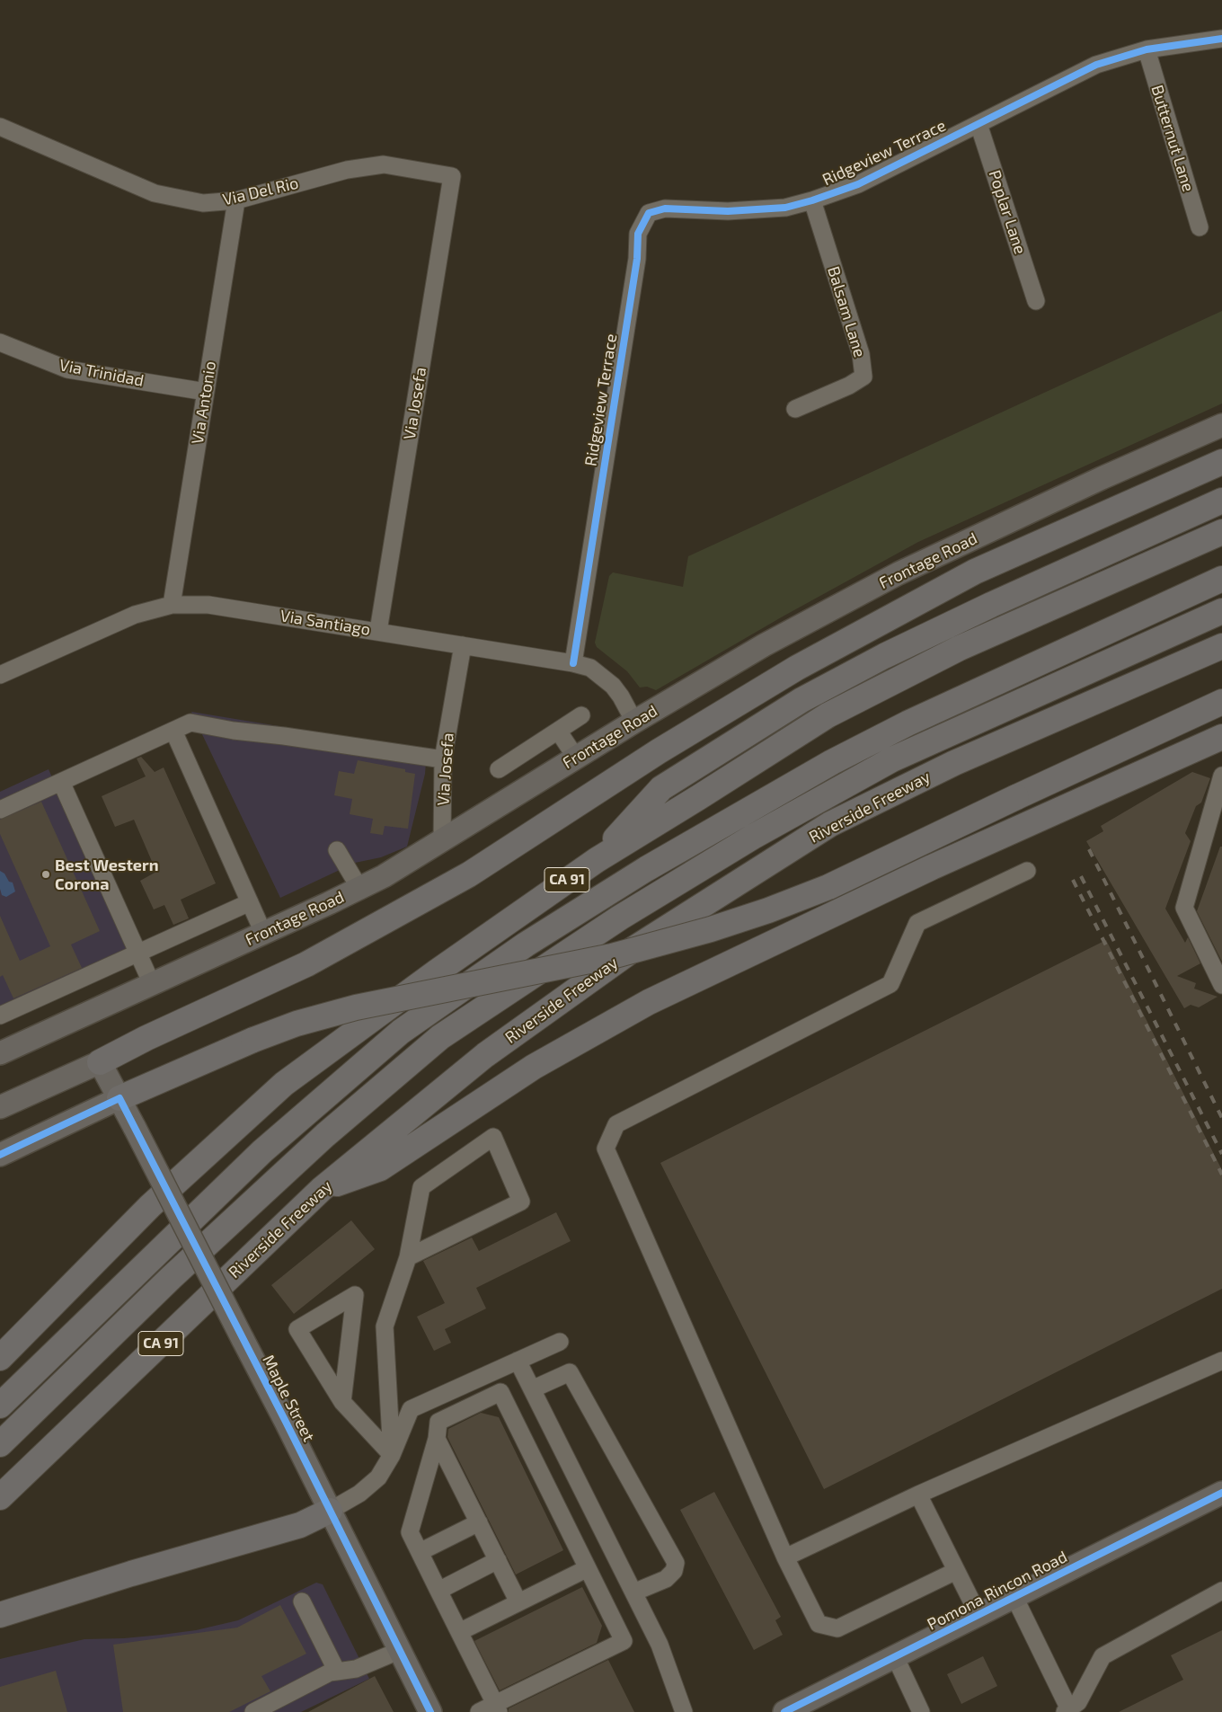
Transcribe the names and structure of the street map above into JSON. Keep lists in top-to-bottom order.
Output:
{
  "streets": {
    "highway": ["Riverside Freeway", "CA 91"],
    "main road": ["Frontage Road", "Maple Street", "Pomona Rincon Road"],
    "street": [
      "Butternut Lane",
      "Ridgeview Terrace",
      "Via Del Rio",
      "Poplar Lane",
      "Balsam Lane",
      "Via Trinidad",
      "Via Antonio",
      "Via Josefa",
      "Via Santiago"
    ]
  },
  "crossings": [
    ["Butternut Lane", "Ridgeview Terrace"],
    ["Ridgeview Terrace", "Poplar Lane"],
    ["Ridgeview Terrace", "Balsam Lane"],
    ["Ridgeview Terrace", "Via Santiago"],
    ["Via Del Rio", "Via Antonio"],
    ["Via Del Rio", "Via Josefa"],
    ["Via Trinidad", "Via Antonio"],
    ["Via Antonio", "Via Santiago"],
    ["Via Josefa", "Frontage Road"],
    ["Via Josefa", "Via Santiago"],
    ["Frontage Road", "Via Santiago"]
  ],
  "places": ["Best Western Corona"]
}
